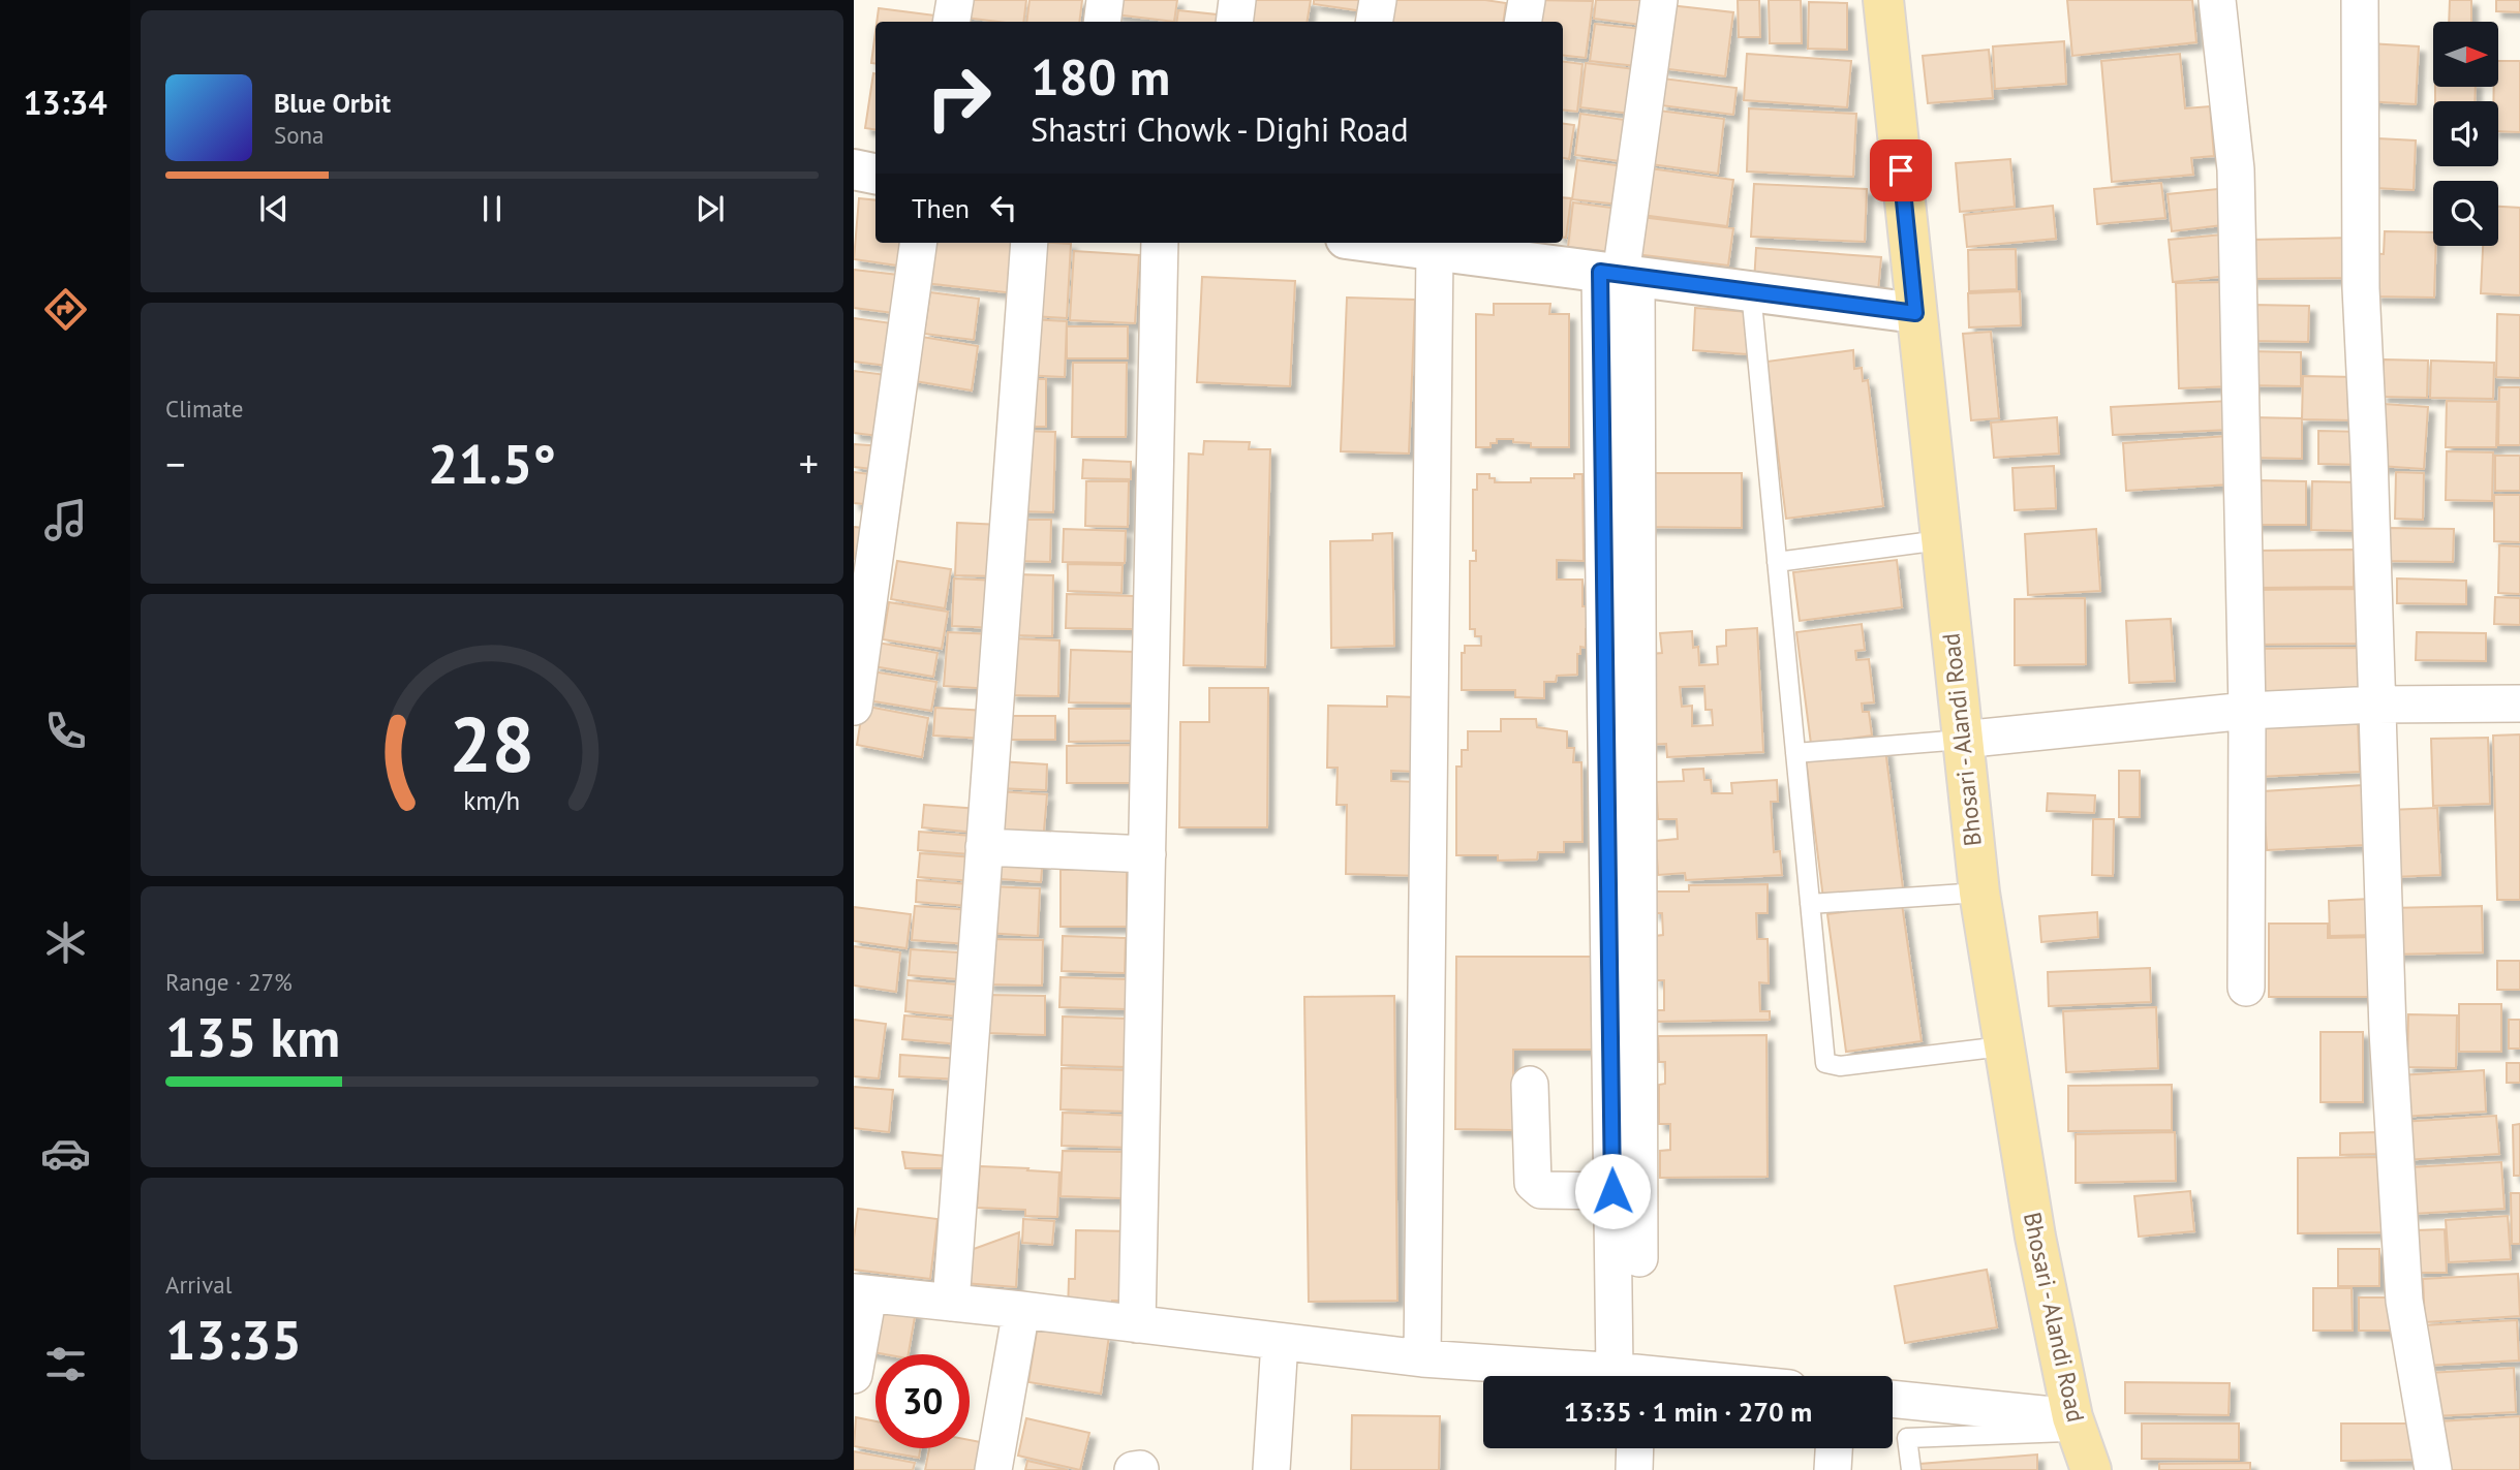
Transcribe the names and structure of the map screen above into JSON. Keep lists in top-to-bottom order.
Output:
{
  "streets": {
    "main road": ["Bhosari - Alandi Road"]
  },
  "north": "right",
  "page": {
    "tabs": "13:34",
    "turn": ["180 m", "Shastri Chowk - Dighi Road"],
    "song": ["Blue Orbit", "Sona"],
    "then": "Then",
    "tile": [
      "Climate",
      ["Range · 27%", "135 km"],
      ["Arrival", "13:35"]
    ],
    "heat": ["−", "21.5°", "+"],
    "limit": "30",
    "trip": "13:35 · 1 min · 270 m",
    "gauge": ["28", "km/h"]
  }
}
